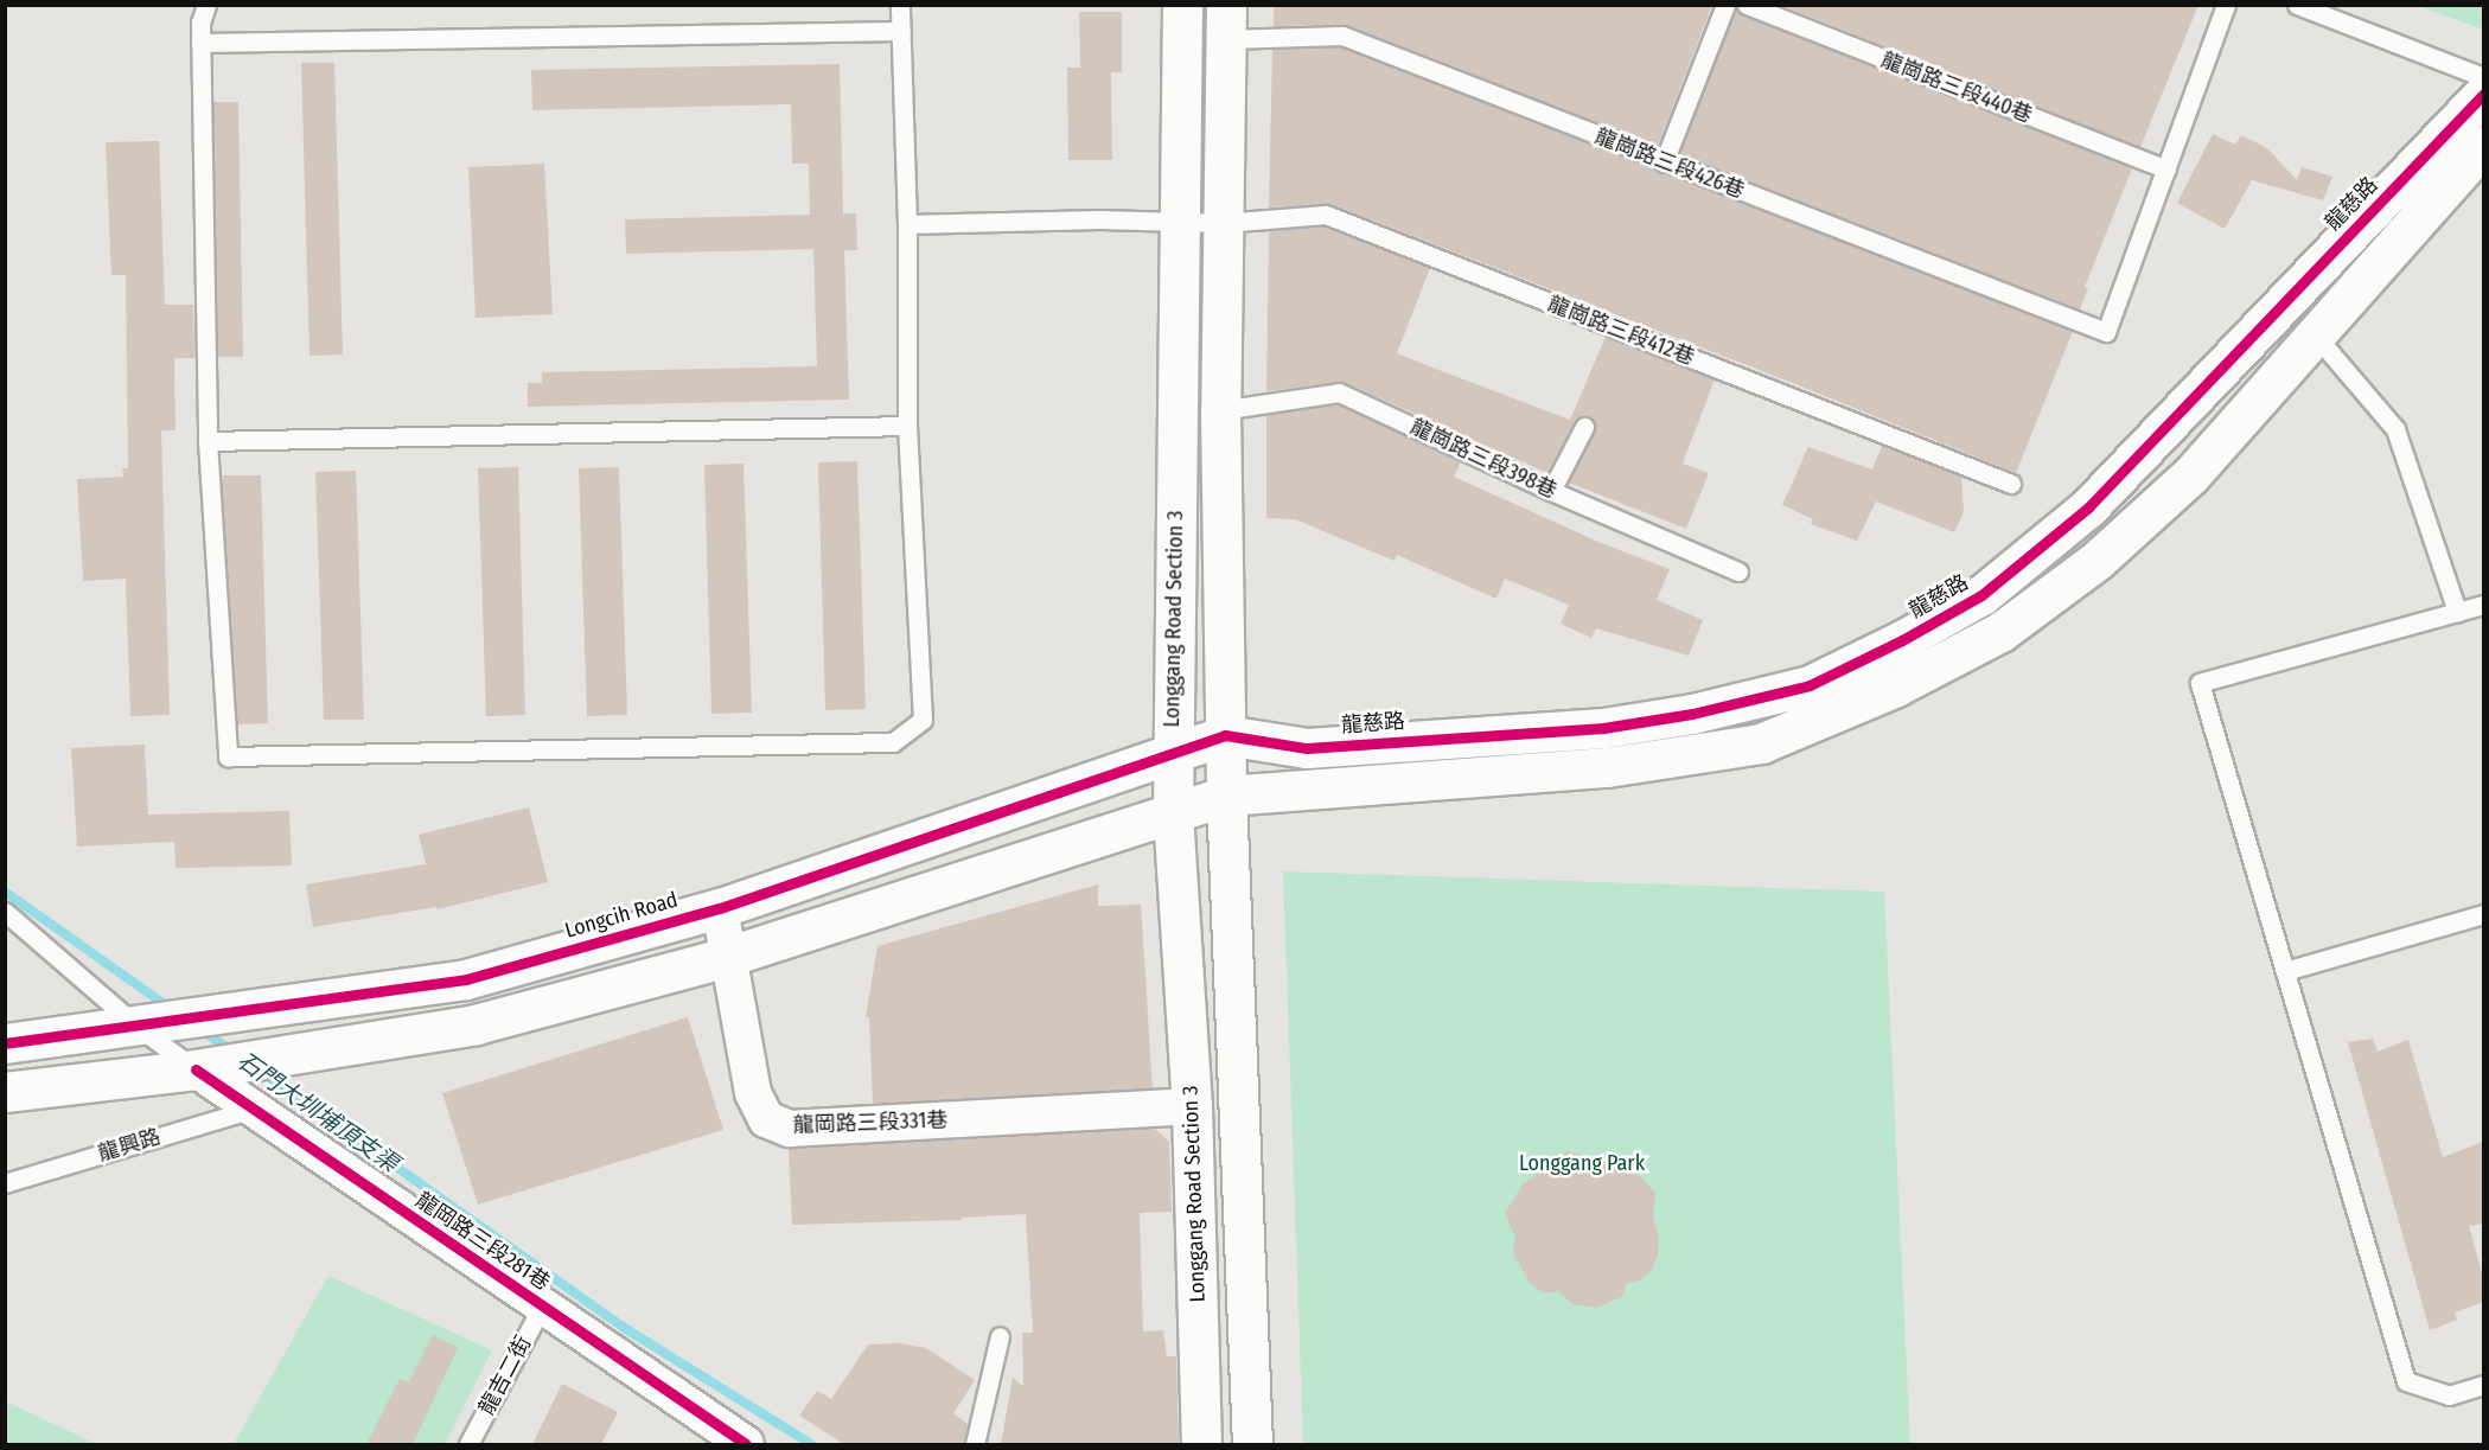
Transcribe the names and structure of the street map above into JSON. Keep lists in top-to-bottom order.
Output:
{
  "streets": {
    "street": [
      "龍慈路",
      "Longgang Road Section 3",
      "Longcih Road",
      "龍岡路三段331巷",
      "龍岡路三段281巷"
    ],
    "lane": [
      "龍崗路三段440巷",
      "龍崗路三段426巷",
      "龍崗路三段412巷",
      "龍崗路三段398巷",
      "龍興路",
      "龍吉二街"
    ]
  },
  "crossings": [
    ["龍崗路三段440巷", "龍崗路三段426巷"],
    ["龍慈路", "Longcih Road"],
    ["龍崗路三段412巷", "Longgang Road Section 3"],
    ["Longgang Road Section 3", "Longcih Road"],
    ["Longgang Road Section 3", "龍岡路三段331巷"],
    ["Longcih Road", "龍岡路三段331巷"],
    ["龍興路", "龍岡路三段281巷"],
    ["龍岡路三段281巷", "龍吉二街"]
  ],
  "water": ["石門大圳埔頂支渠"],
  "parks": ["Longgang Park"]
}
